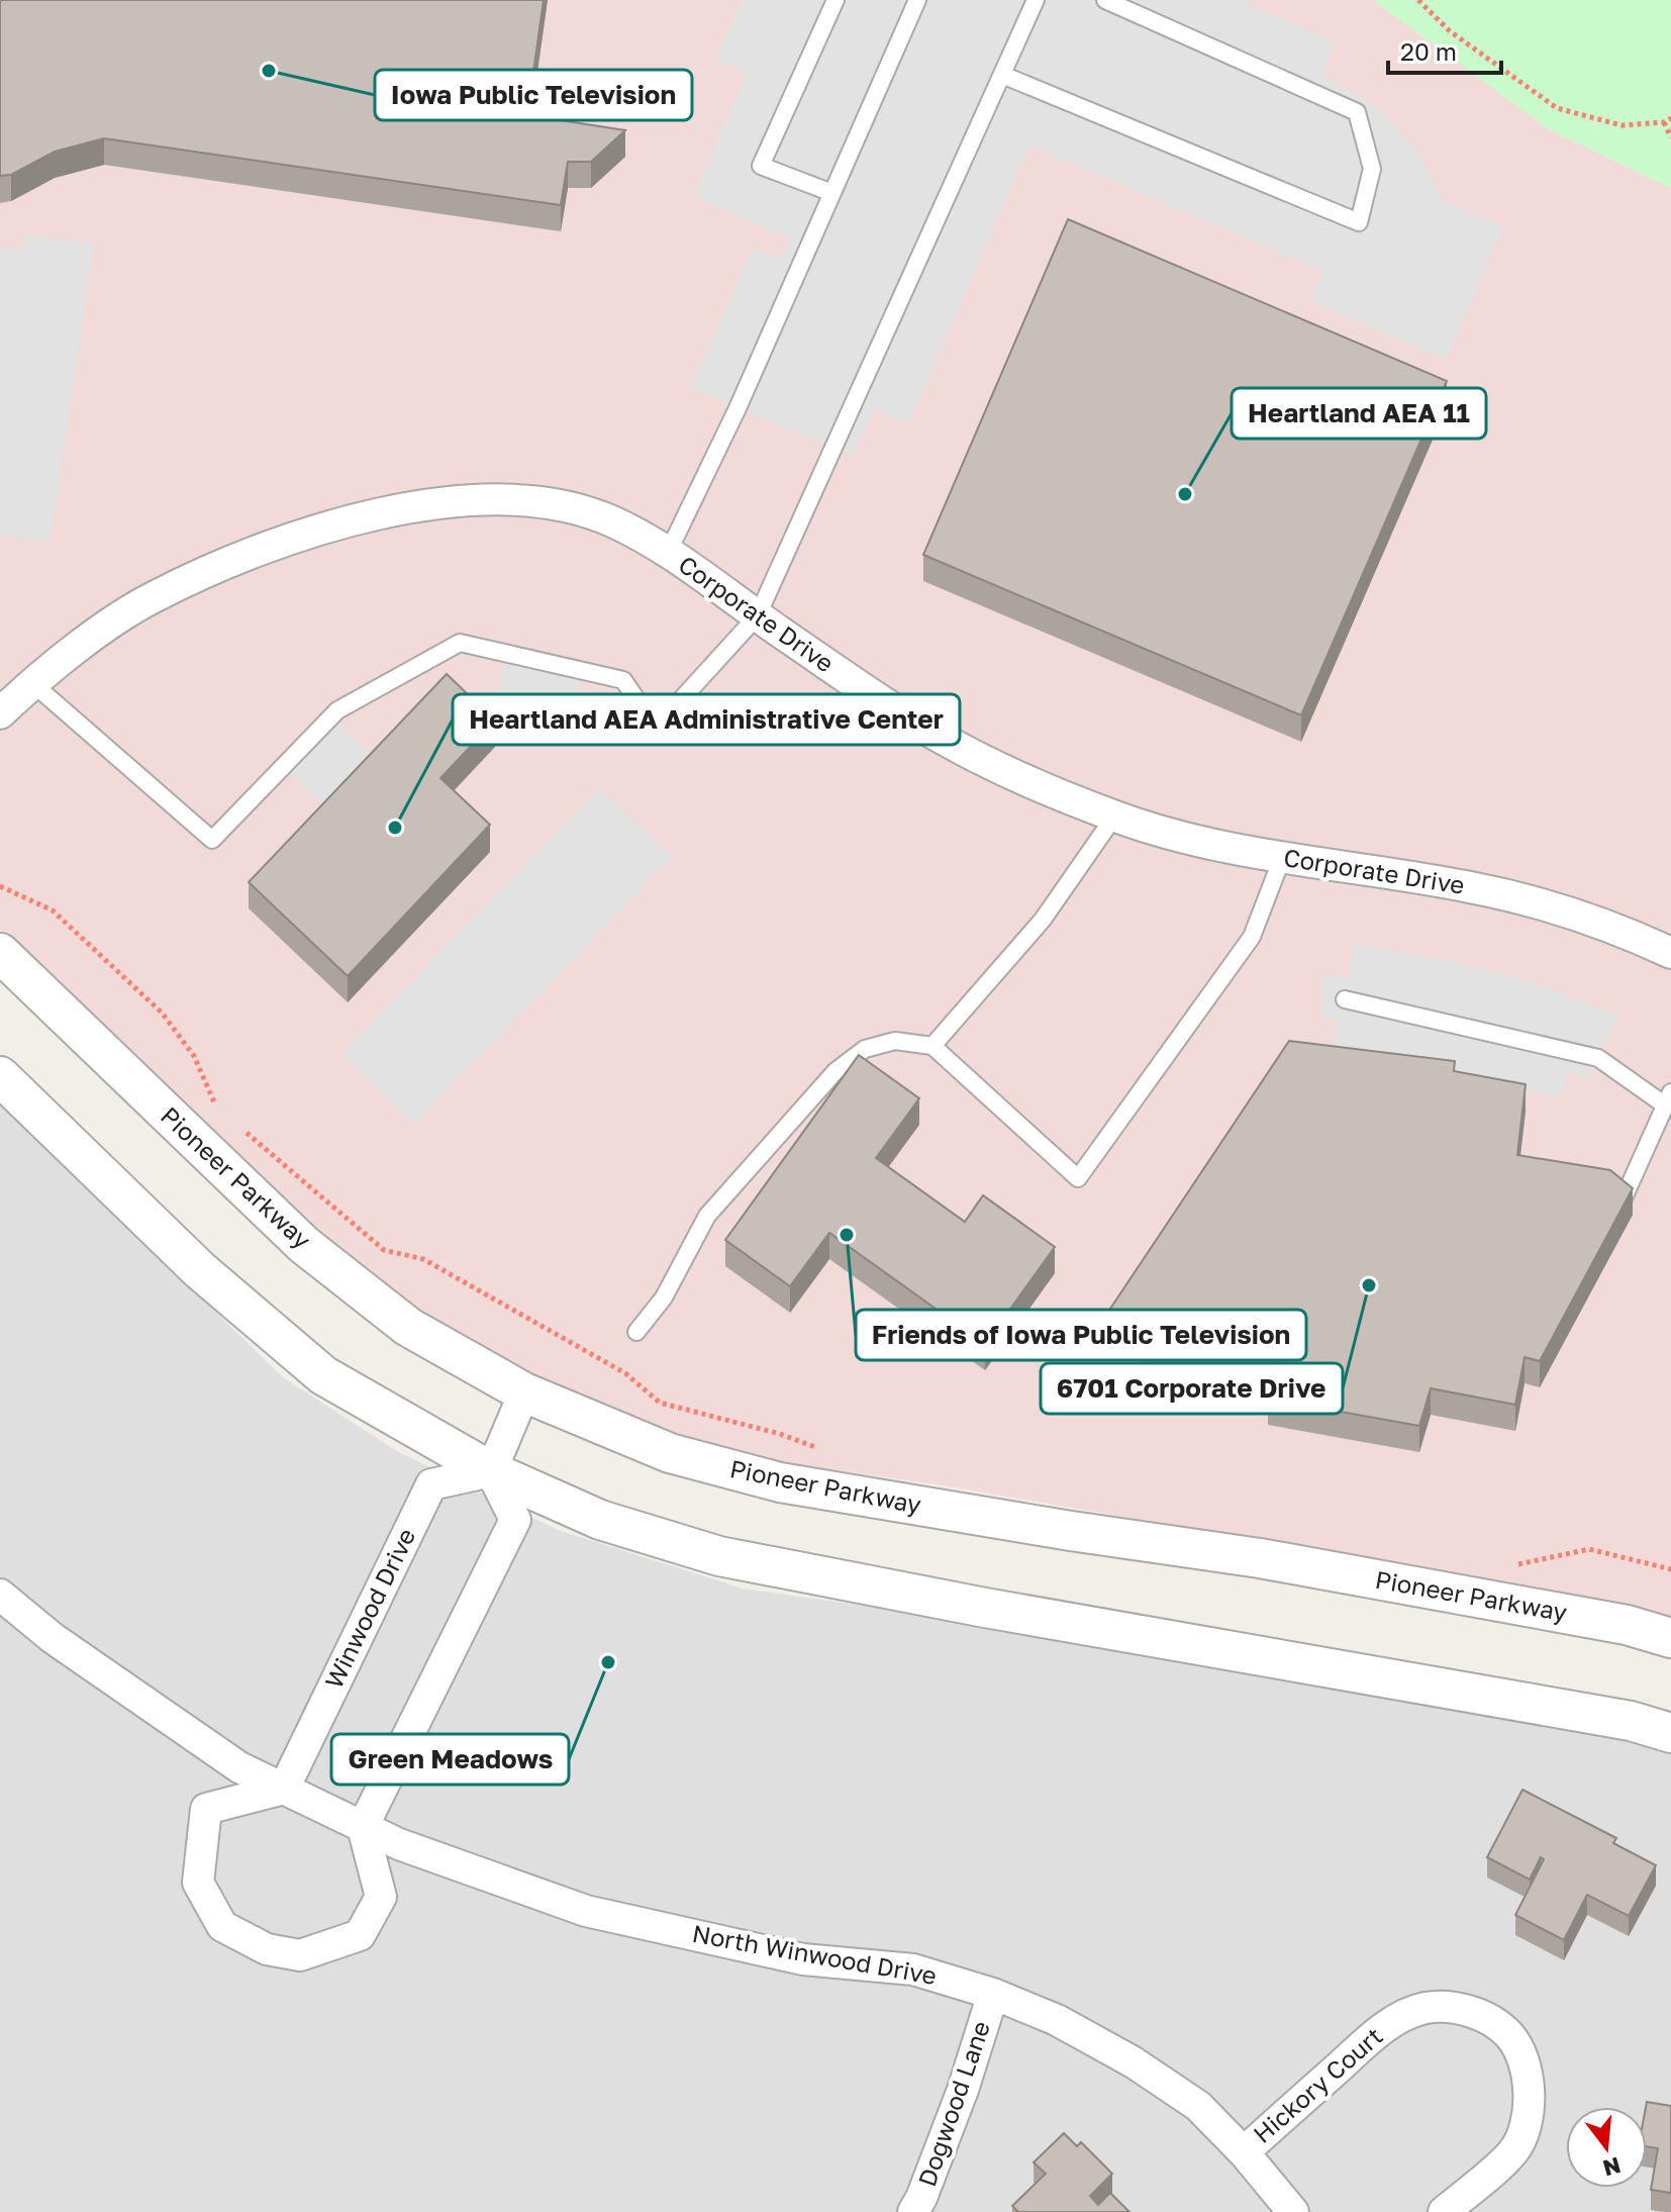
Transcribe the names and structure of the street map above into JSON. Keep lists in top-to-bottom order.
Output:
{
  "streets": {
    "street": [
      "Corporate Drive",
      "Pioneer Parkway",
      "Winwood Drive",
      "North Winwood Drive",
      "Hickory Court",
      "Dogwood Lane"
    ]
  },
  "crossings": [
    ["Winwood Drive", "North Winwood Drive"],
    ["North Winwood Drive", "Hickory Court"],
    ["North Winwood Drive", "Dogwood Lane"]
  ],
  "places": [
    "Iowa Public Television",
    "Heartland AEA 11",
    "Heartland AEA Administrative Center",
    "Friends of Iowa Public Television",
    "6701 Corporate Drive",
    "Green Meadows"
  ],
  "scale_bar": "20 m",
  "north": "bottom"
}
